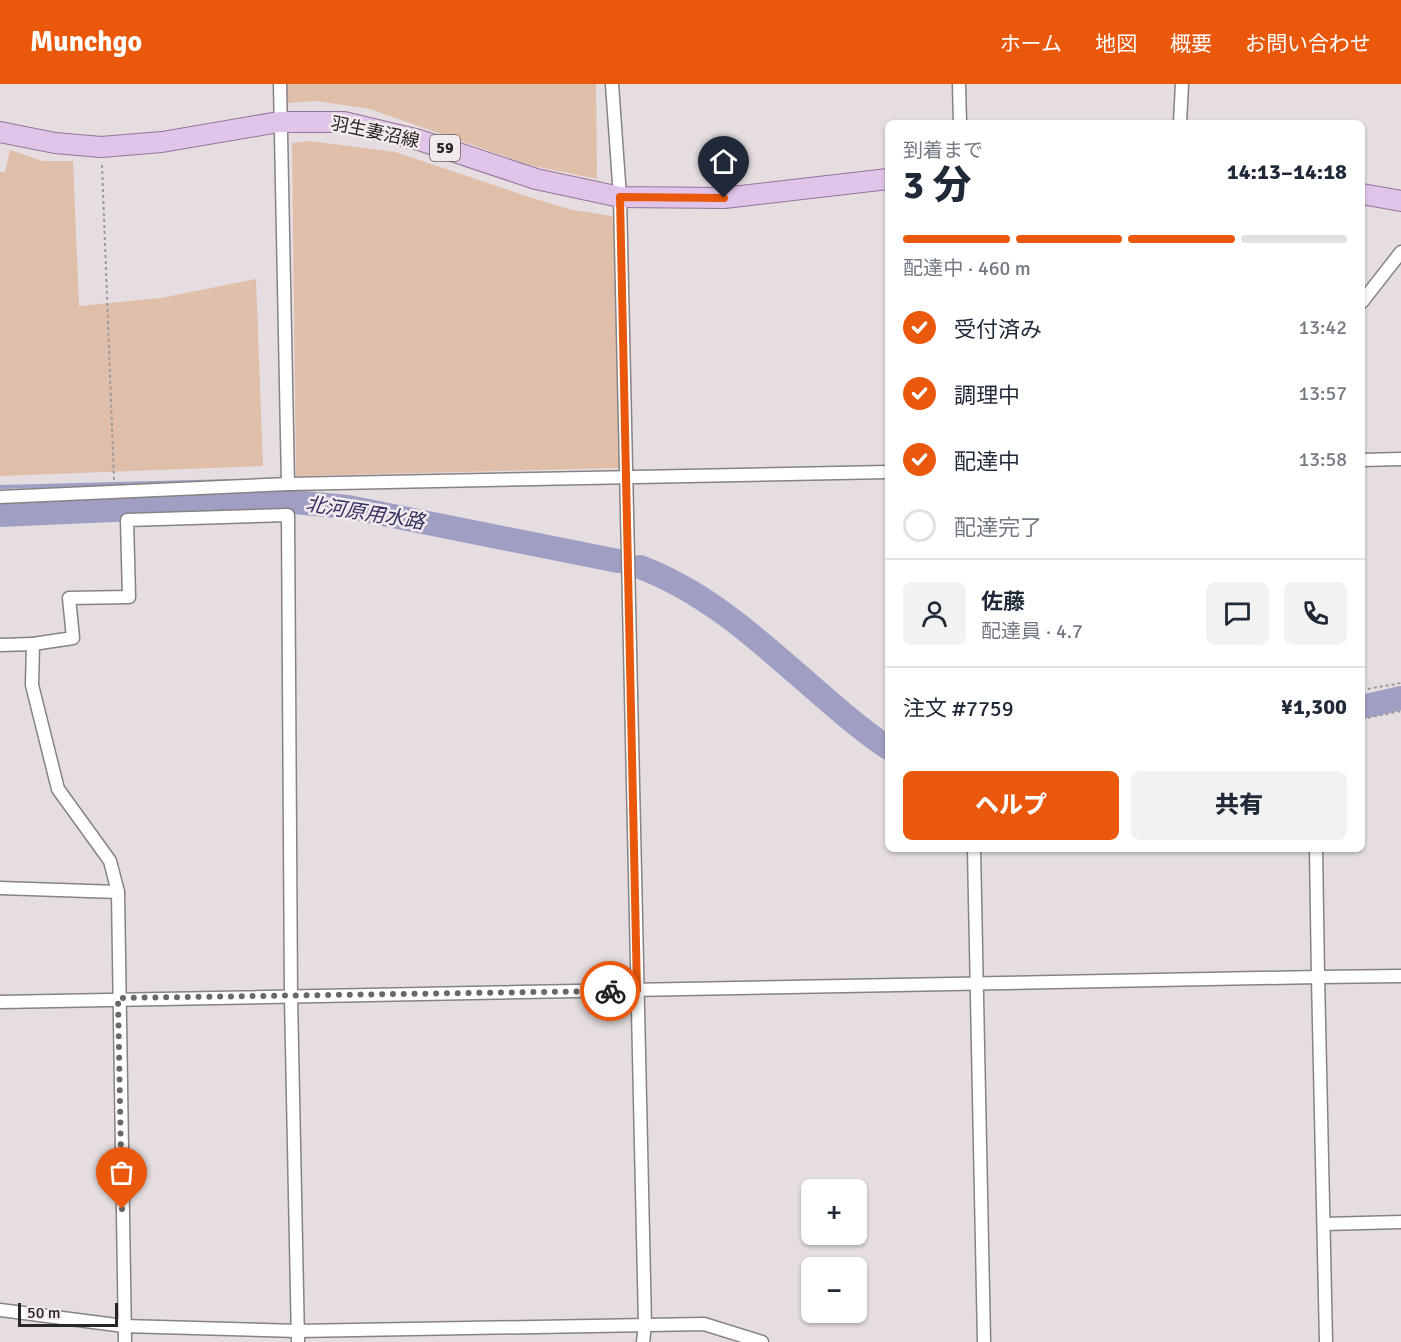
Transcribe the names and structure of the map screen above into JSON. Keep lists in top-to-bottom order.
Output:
{
  "streets": {
    "main road": ["羽生妻沼線", "59"]
  },
  "water": ["北河原用水路"],
  "scale_bar": "50 m",
  "page": {
    "header": "Munchgo",
    "nav": [
      "ホーム",
      "地図",
      "概要",
      "お問い合わせ"
    ],
    "heading": ["3 分", "到着まで", "14:13–14:18"],
    "panel": [
      "佐藤",
      "配達員 · 4.7",
      "注文 #7759",
      "¥1,300"
    ],
    "bar": "配達中 · 460 m",
    "list": [
      ["受付済み", "13:42"],
      ["調理中", "13:57"],
      ["配達中", "13:58"],
      "配達完了"
    ],
    "buttons": ["ヘルプ", "共有"],
    "map_buttons": ["+", "−"],
    "scale": "50 m"
  }
}
